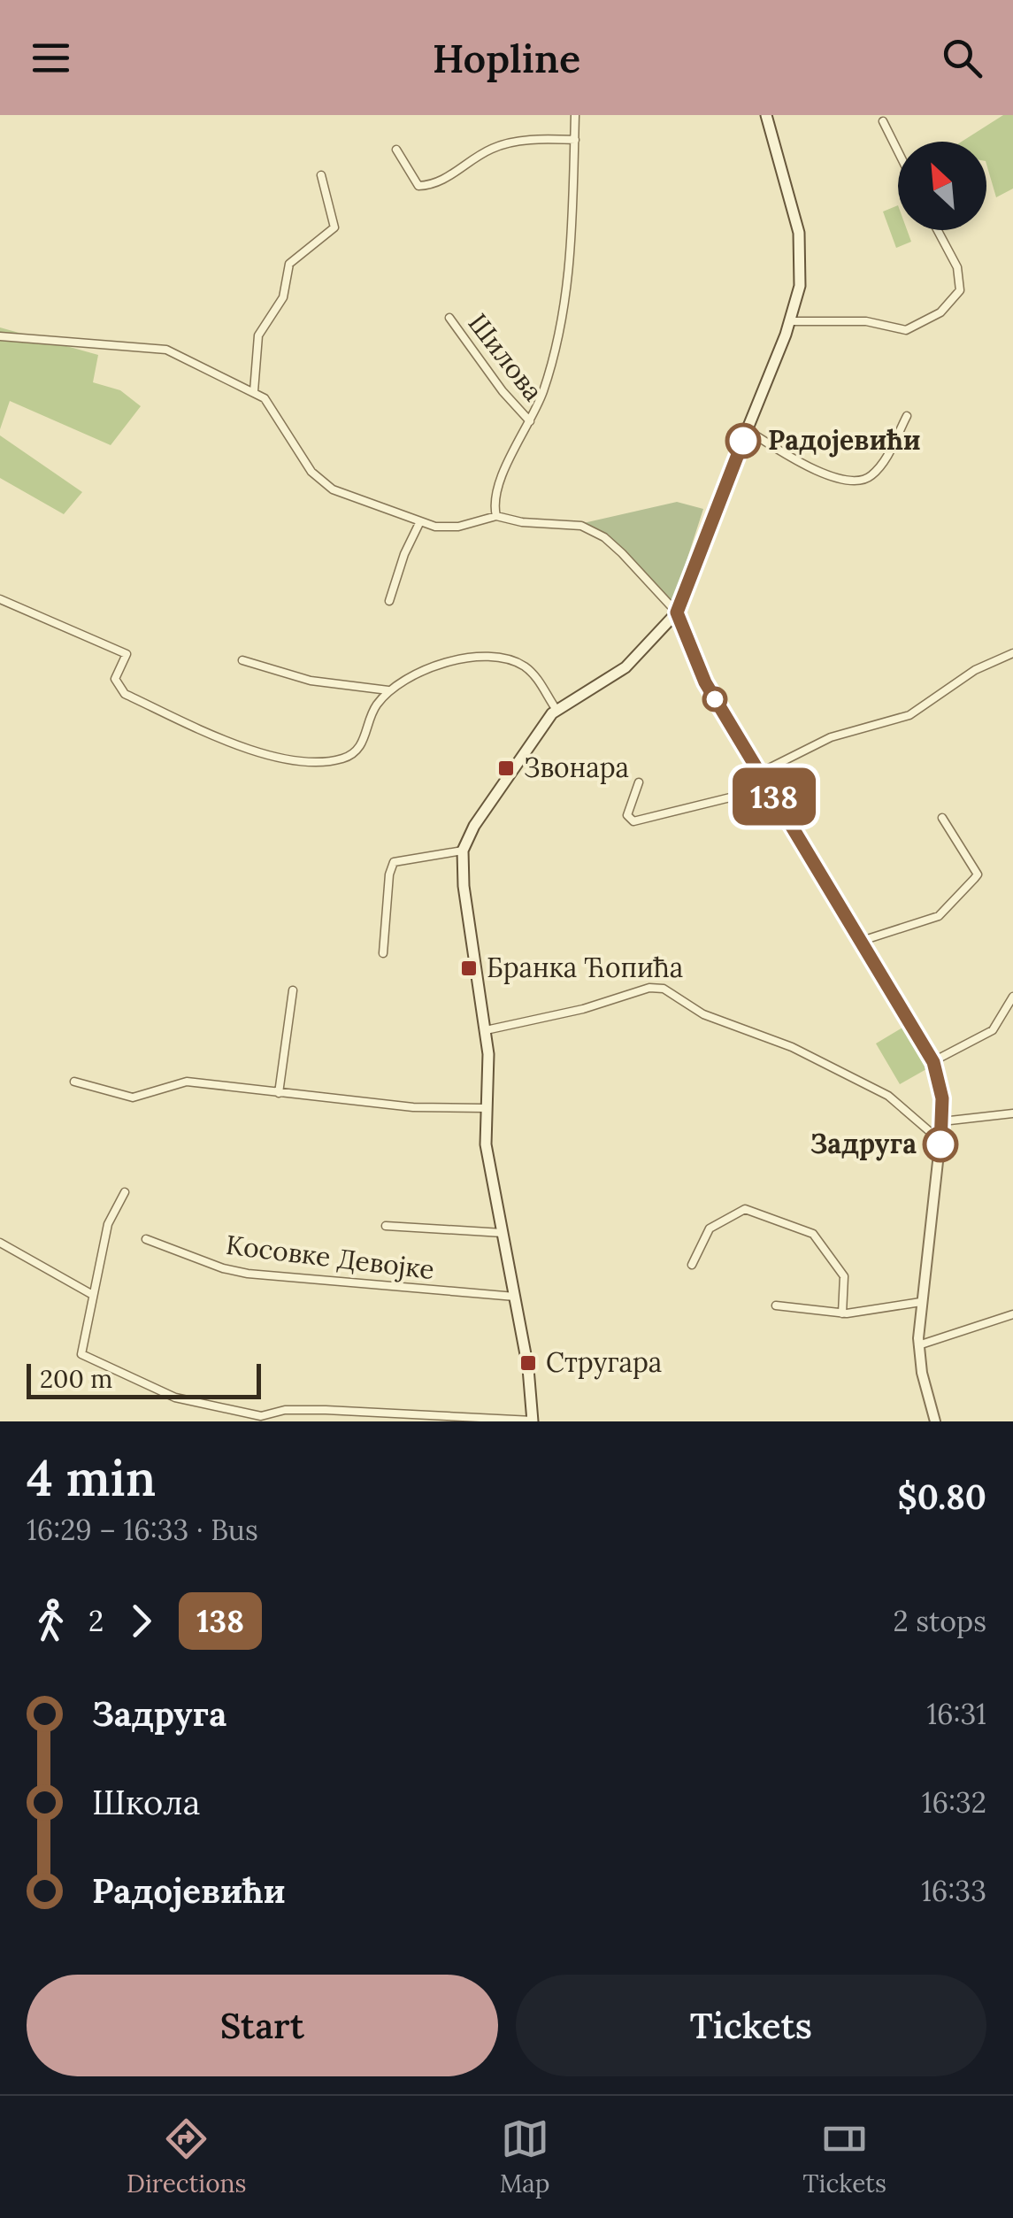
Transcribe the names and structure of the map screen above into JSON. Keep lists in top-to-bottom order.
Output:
{
  "streets": {
    "street": ["Шилова", "Косовке Девојке"]
  },
  "places": {
    "other": ["Радојевићи", "Задруга"],
    "transit": ["Звонара", "Бранка Ћопића", "Стругара"]
  },
  "lines": ["bus line 138"],
  "scale_bar": "200 m",
  "north": "top left",
  "page": {
    "header": "Hopline",
    "on_map": "138",
    "scale": "200 m",
    "heading": ["4 min", "16:29 – 16:33 · Bus", "$0.80"],
    "legs": ["2", "138", "2 stops"],
    "list": [
      {
        "name": "Задруга",
        "value": "16:31"
      },
      {
        "name": "Школа",
        "value": "16:32"
      },
      {
        "name": "Радојевићи",
        "value": "16:33"
      }
    ],
    "buttons": ["Start", "Tickets"],
    "tabs": ["Directions", "Map", "Tickets"]
  }
}
